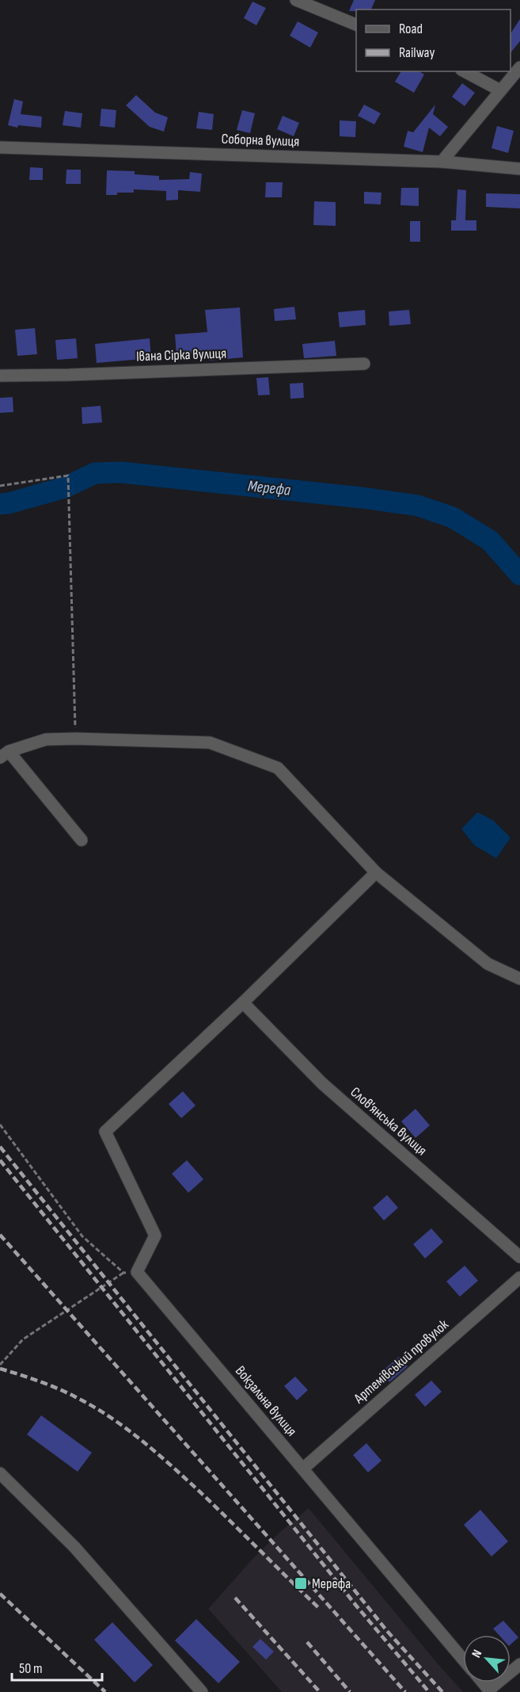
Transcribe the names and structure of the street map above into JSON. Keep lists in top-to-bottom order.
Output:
{
  "streets": {
    "street": [
      "Соборна вулиця",
      "Івана Сірка вулиця",
      "Слов’янська вулиця",
      "Артемівський провулок",
      "Вокзальна вулиця"
    ]
  },
  "crossings": [
    ["Артемівський провулок", "Вокзальна вулиця"]
  ],
  "water": ["Мерефа"],
  "places": {
    "transit": ["Мерефа"]
  },
  "legend": ["Road", "Railway"],
  "scale_bar": "50 m",
  "north": "top left"
}
